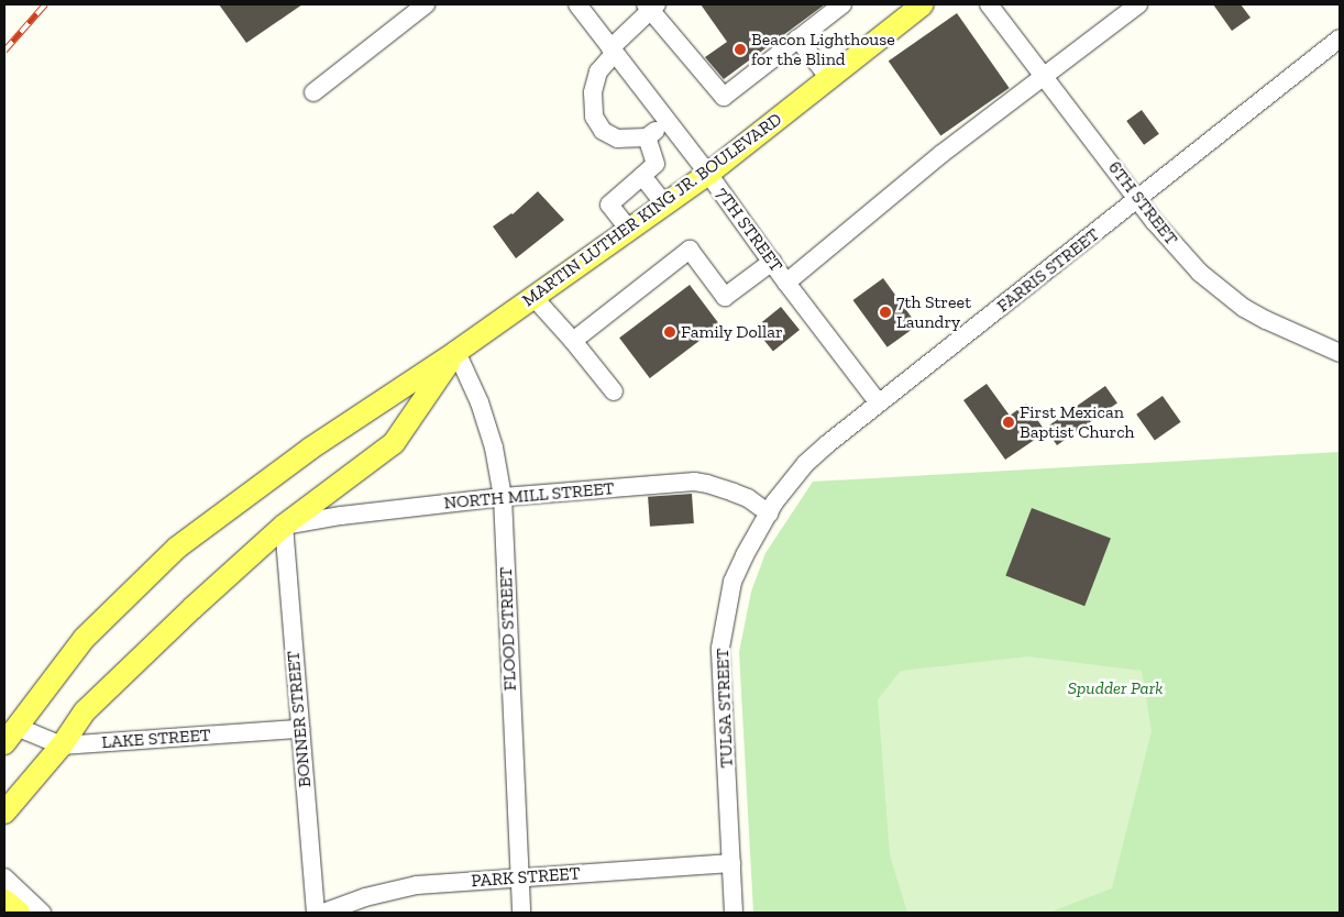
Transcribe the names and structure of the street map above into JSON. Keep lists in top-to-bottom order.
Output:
{
  "streets": {
    "main road": ["MARTIN LUTHER KING JR. BOULEVARD"],
    "street": [
      "6TH STREET",
      "7TH STREET",
      "FARRIS STREET",
      "NORTH MILL STREET",
      "FLOOD STREET",
      "TULSA STREET",
      "BONNER STREET",
      "LAKE STREET",
      "PARK STREET"
    ]
  },
  "crossings": [
    ["6TH STREET", "FARRIS STREET"],
    ["MARTIN LUTHER KING JR. BOULEVARD", "7TH STREET"],
    ["MARTIN LUTHER KING JR. BOULEVARD", "NORTH MILL STREET"],
    ["MARTIN LUTHER KING JR. BOULEVARD", "FLOOD STREET"],
    ["MARTIN LUTHER KING JR. BOULEVARD", "BONNER STREET"],
    ["MARTIN LUTHER KING JR. BOULEVARD", "LAKE STREET"],
    ["7TH STREET", "FARRIS STREET"],
    ["FARRIS STREET", "NORTH MILL STREET"],
    ["FARRIS STREET", "TULSA STREET"],
    ["NORTH MILL STREET", "FLOOD STREET"],
    ["NORTH MILL STREET", "TULSA STREET"],
    ["NORTH MILL STREET", "BONNER STREET"],
    ["FLOOD STREET", "PARK STREET"],
    ["TULSA STREET", "PARK STREET"],
    ["BONNER STREET", "LAKE STREET"]
  ],
  "parks": ["Spudder Park"],
  "places": [
    "Beacon Lighthouse for the Blind",
    "7th Street Laundry",
    "Family Dollar",
    "First Mexican Baptist Church"
  ]
}
